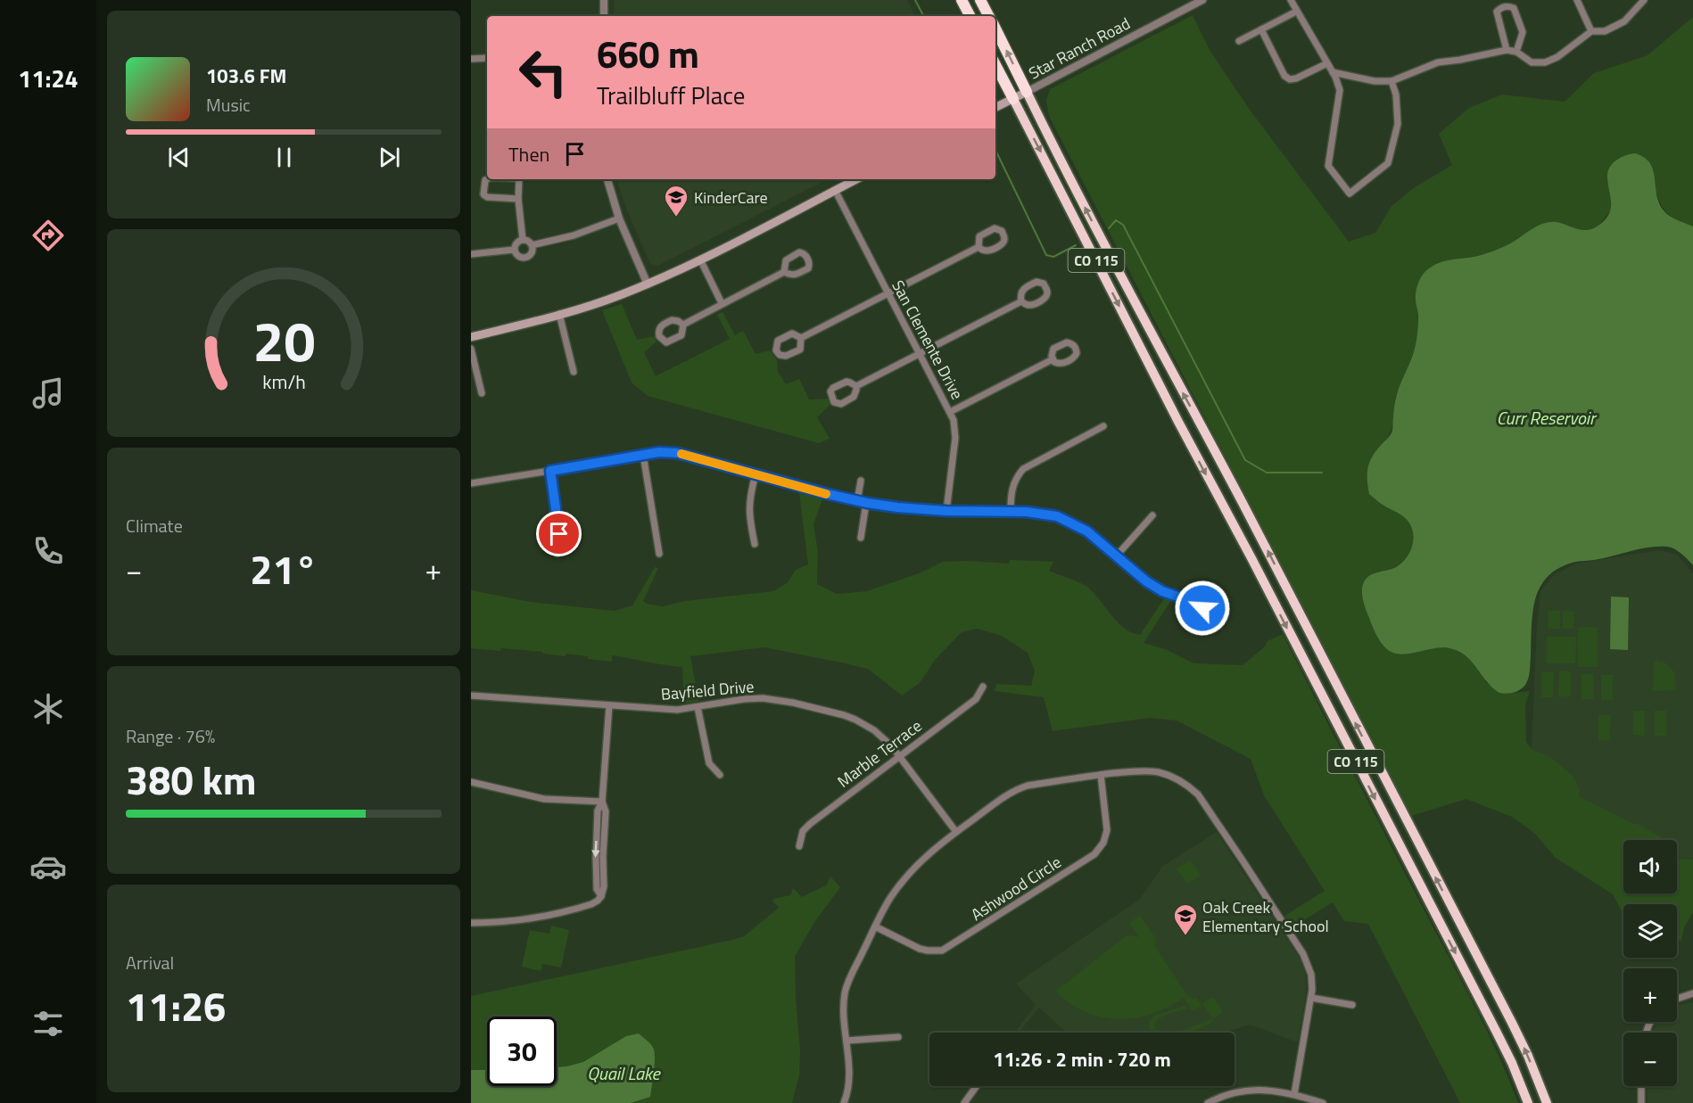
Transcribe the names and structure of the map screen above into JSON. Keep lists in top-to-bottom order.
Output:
{
  "streets": {
    "highway": ["CO 115"],
    "street": [
      "Star Ranch Road",
      "San Clemente Drive",
      "Bayfield Drive",
      "Marble Terrace",
      "Ashwood Circle"
    ]
  },
  "crossings": [
    ["Star Ranch Road", "CO 115"],
    ["Bayfield Drive", "Marble Terrace"]
  ],
  "water": ["Curr Reservoir", "Quail Lake"],
  "places": {
    "school or university": ["KinderCare", "Oak Creek Elementary School"]
  },
  "page": {
    "tabs": "11:24",
    "turn": ["660 m", "Trailbluff Place"],
    "song": ["103.6 FM", "Music"],
    "then": "Then",
    "tile": [
      "Climate",
      ["Range · 76%", "380 km"],
      ["Arrival", "11:26"]
    ],
    "heat": ["−", "21°", "+"],
    "map_buttons": ["+", "−"],
    "limit": "30",
    "trip": "11:26 · 2 min · 720 m",
    "gauge": ["20", "km/h"]
  }
}
